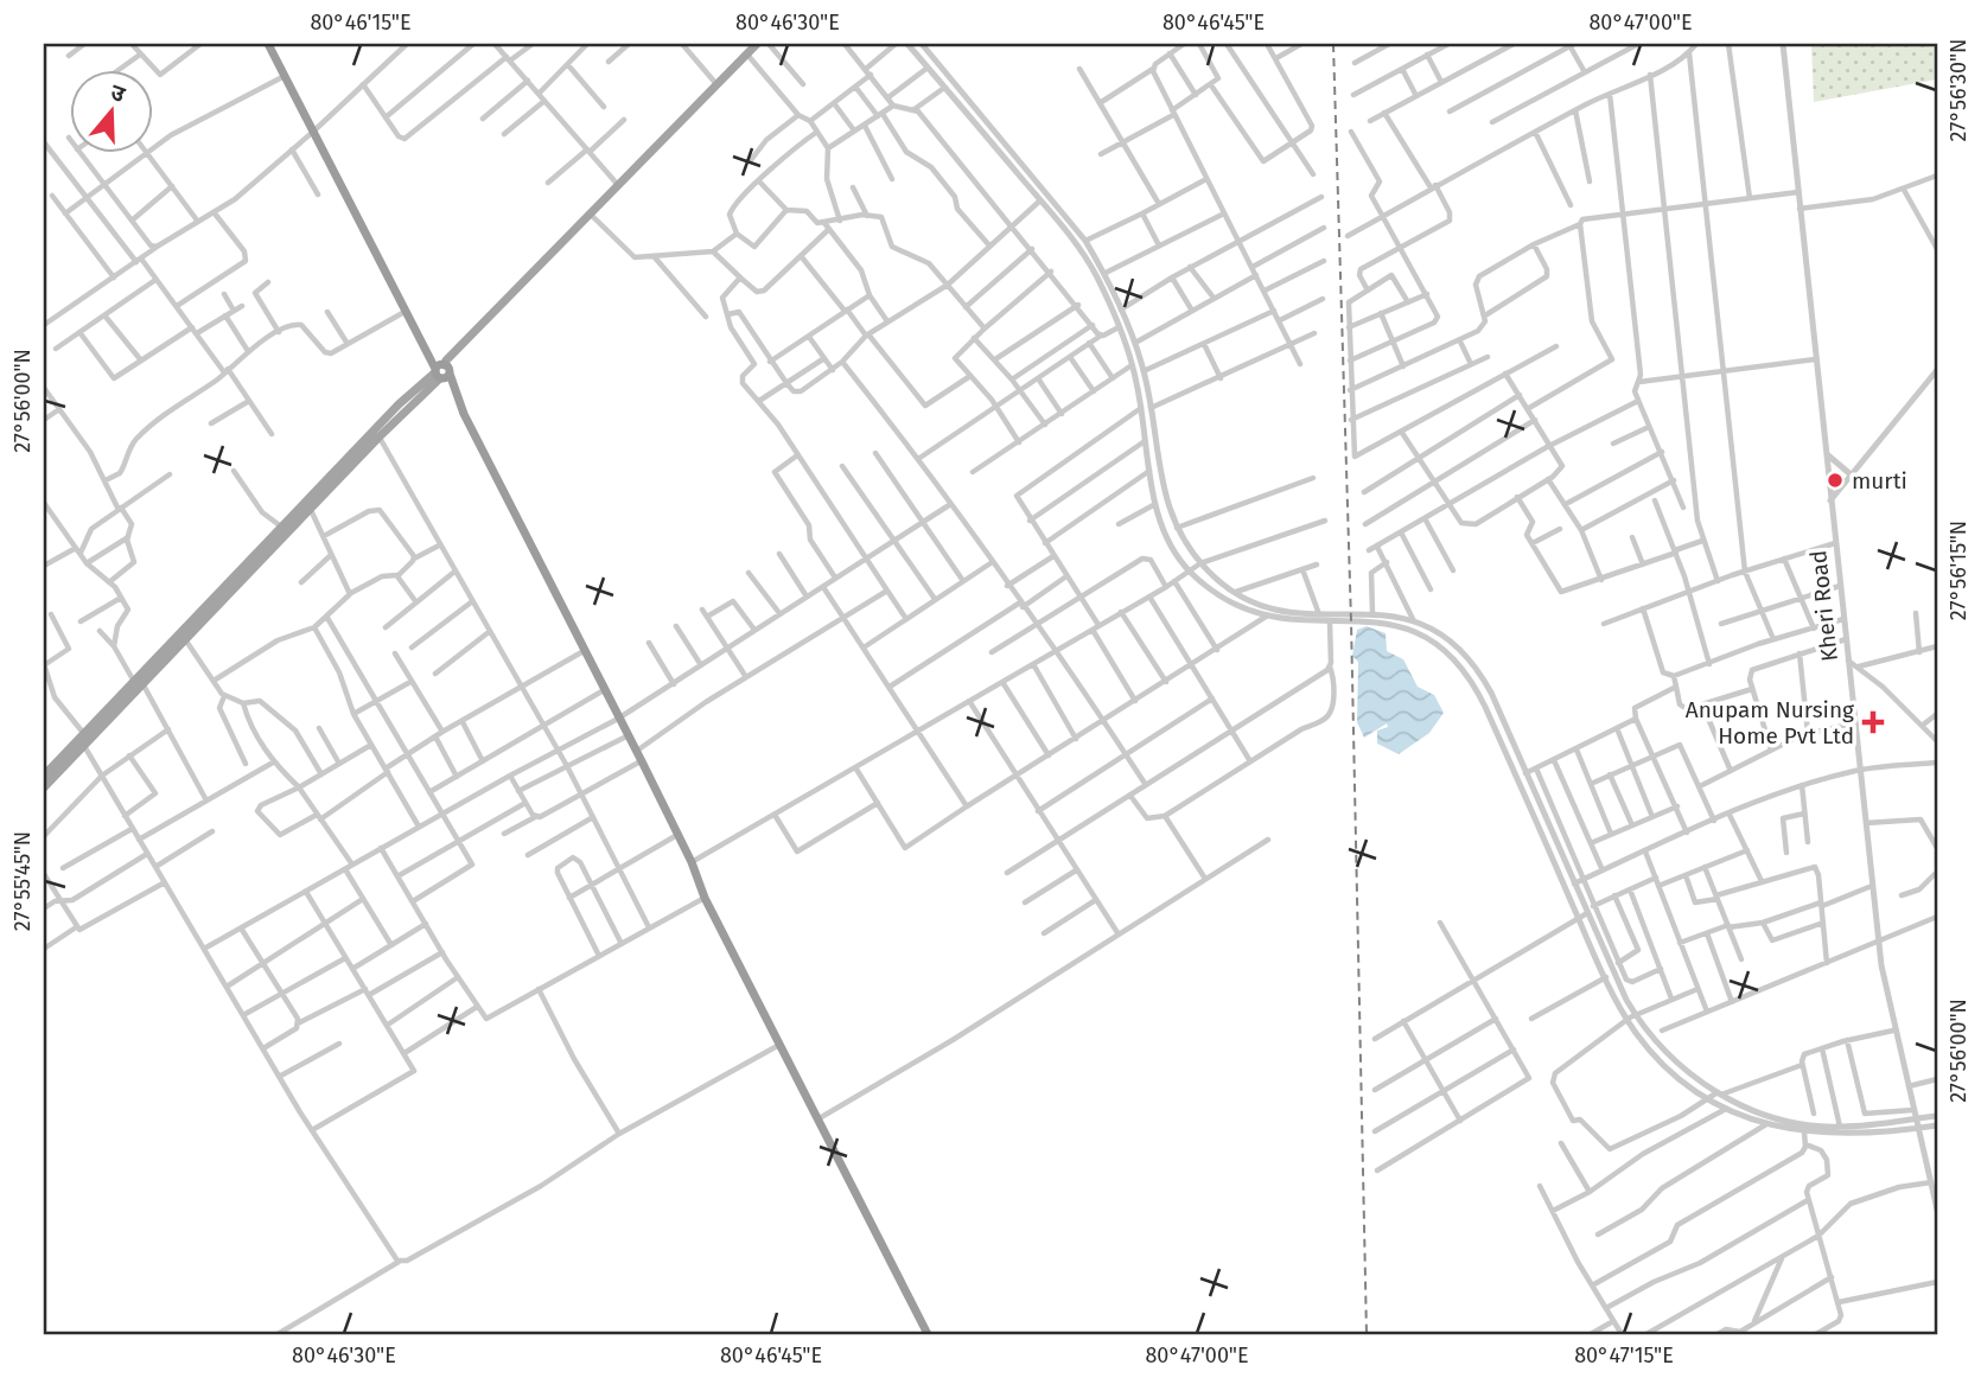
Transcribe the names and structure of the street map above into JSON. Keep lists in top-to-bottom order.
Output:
{
  "streets": {
    "street": ["Kheri Road"]
  },
  "places": {
    "other": ["murti"],
    "health": ["Anupam Nursing Home Pvt Ltd"]
  },
  "north": "top",
  "coordinates": [
    "80°46'15\"E",
    "80°46'30\"E",
    "80°46'45\"E",
    "80°47'00\"E",
    "27°56'30\"N",
    "27°56'00\"N",
    "27°56'15\"N",
    "27°55'45\"N",
    "80°47'15\"E"
  ]
}
